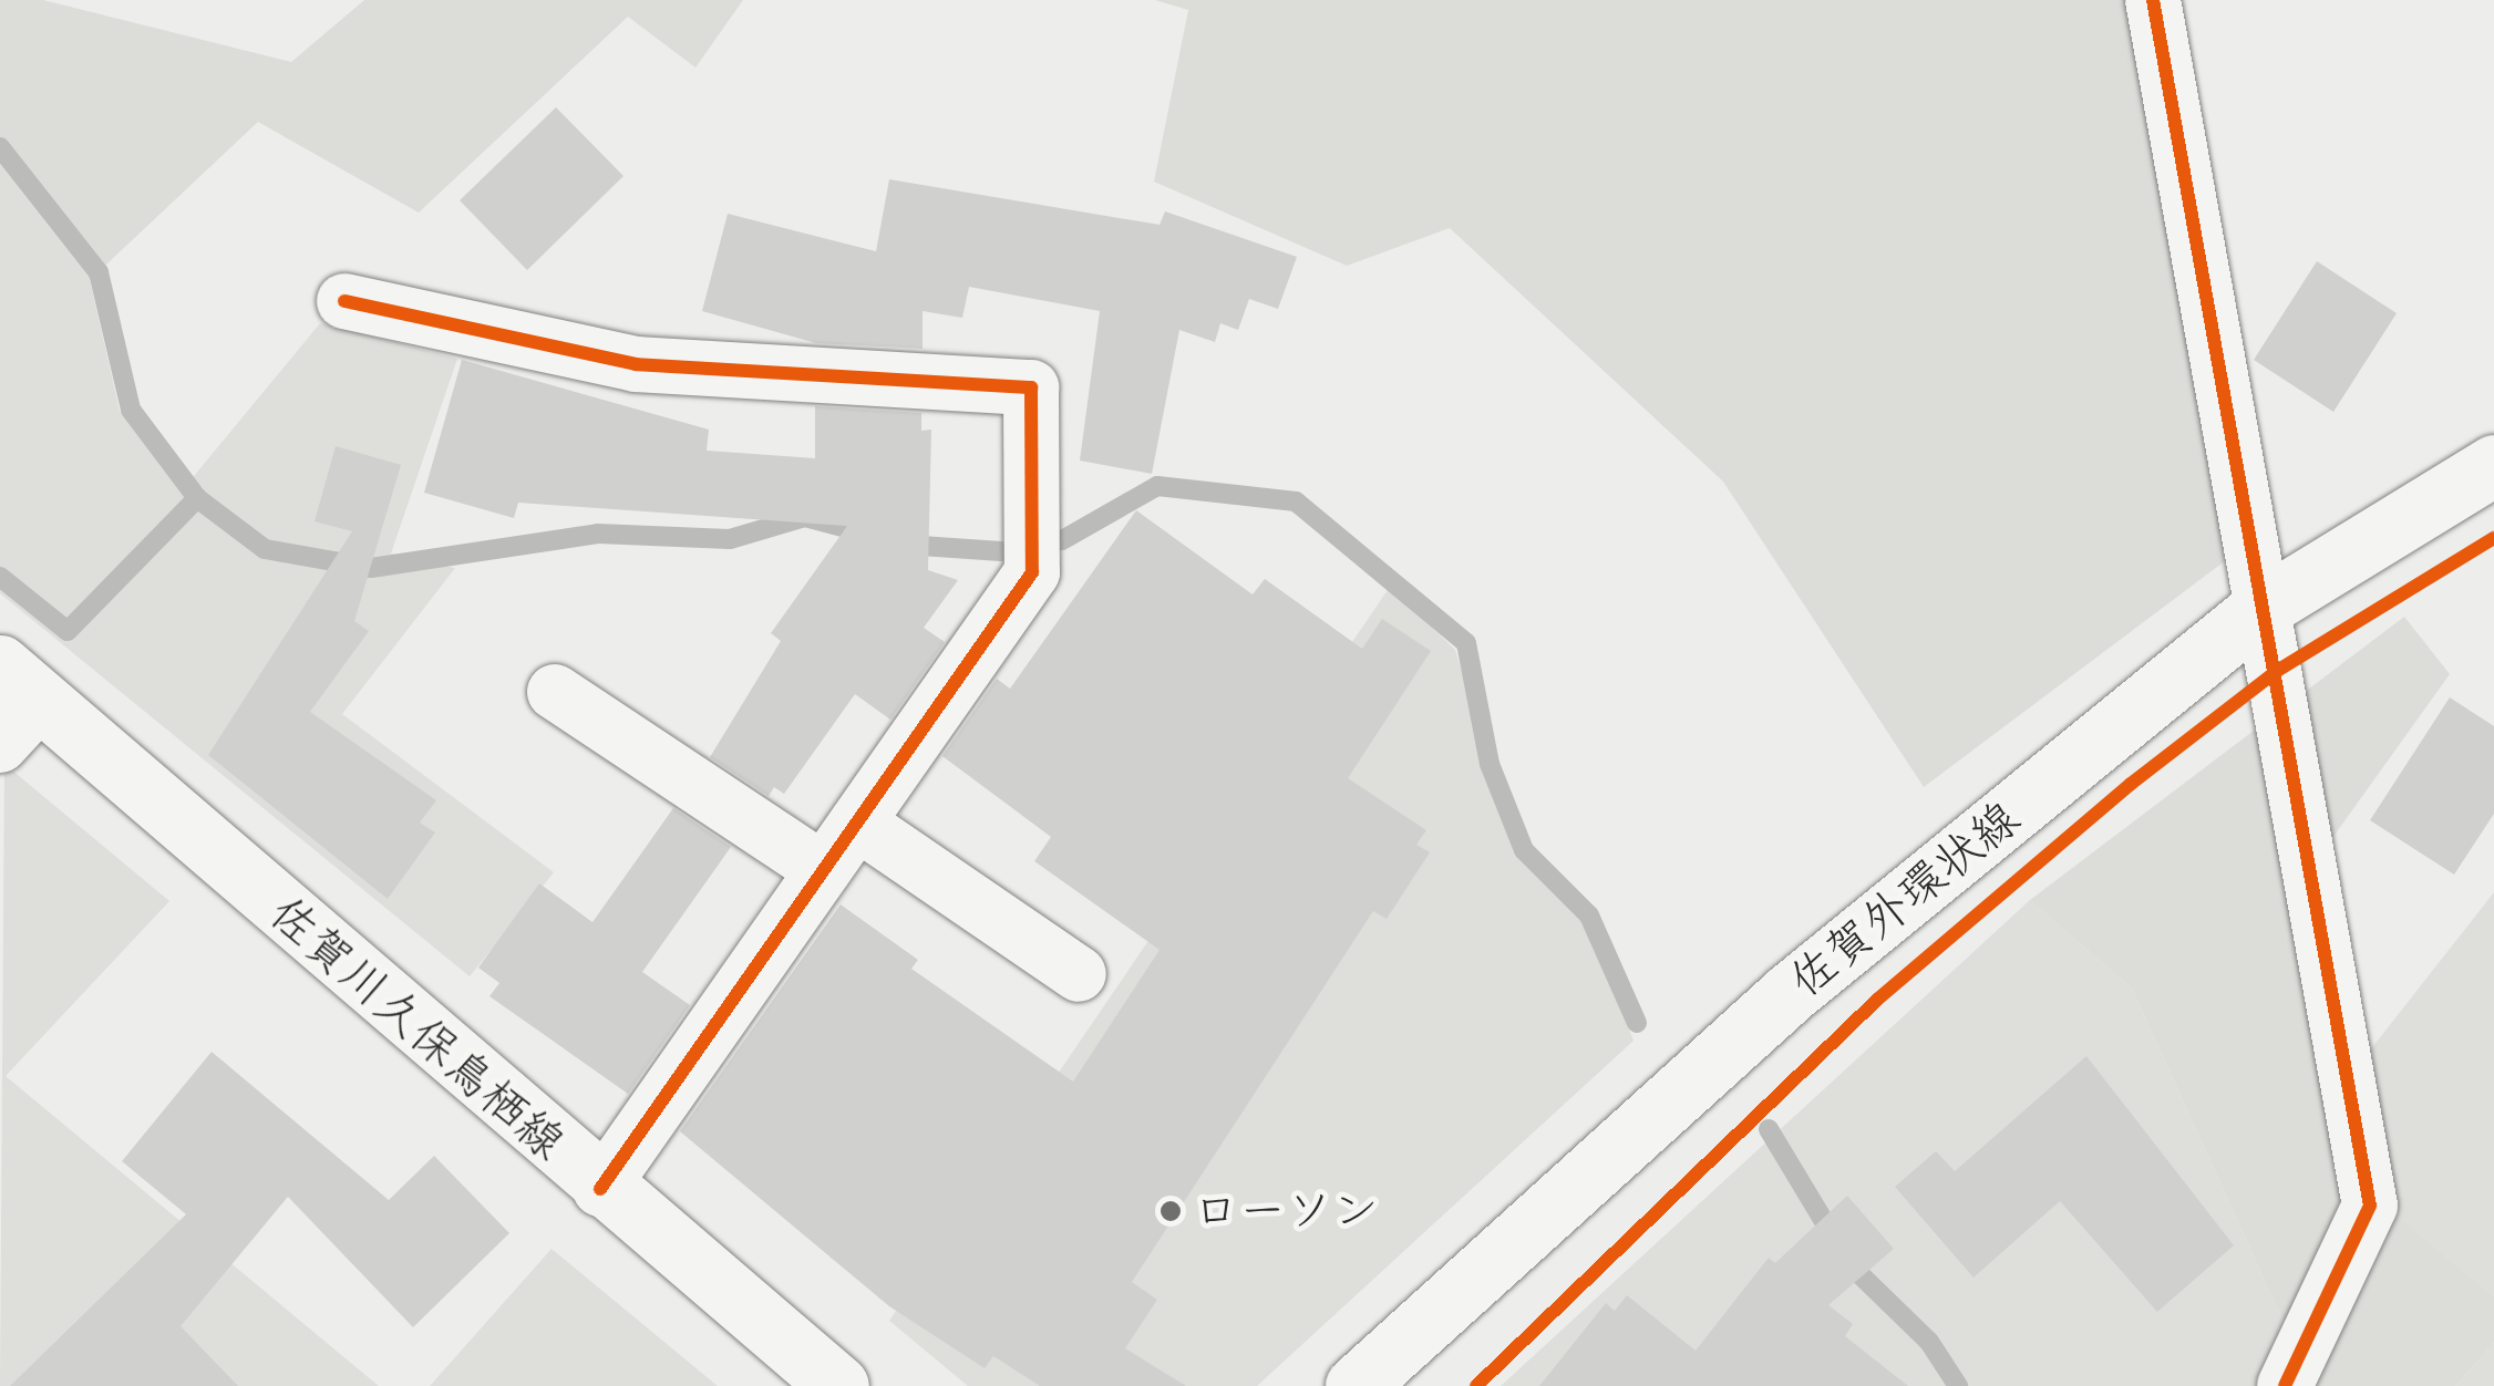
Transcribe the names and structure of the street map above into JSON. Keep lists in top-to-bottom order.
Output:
{
  "streets": {
    "main road": ["佐賀外環状線", "佐賀川久保鳥栖線"]
  },
  "places": ["ローソン"]
}
